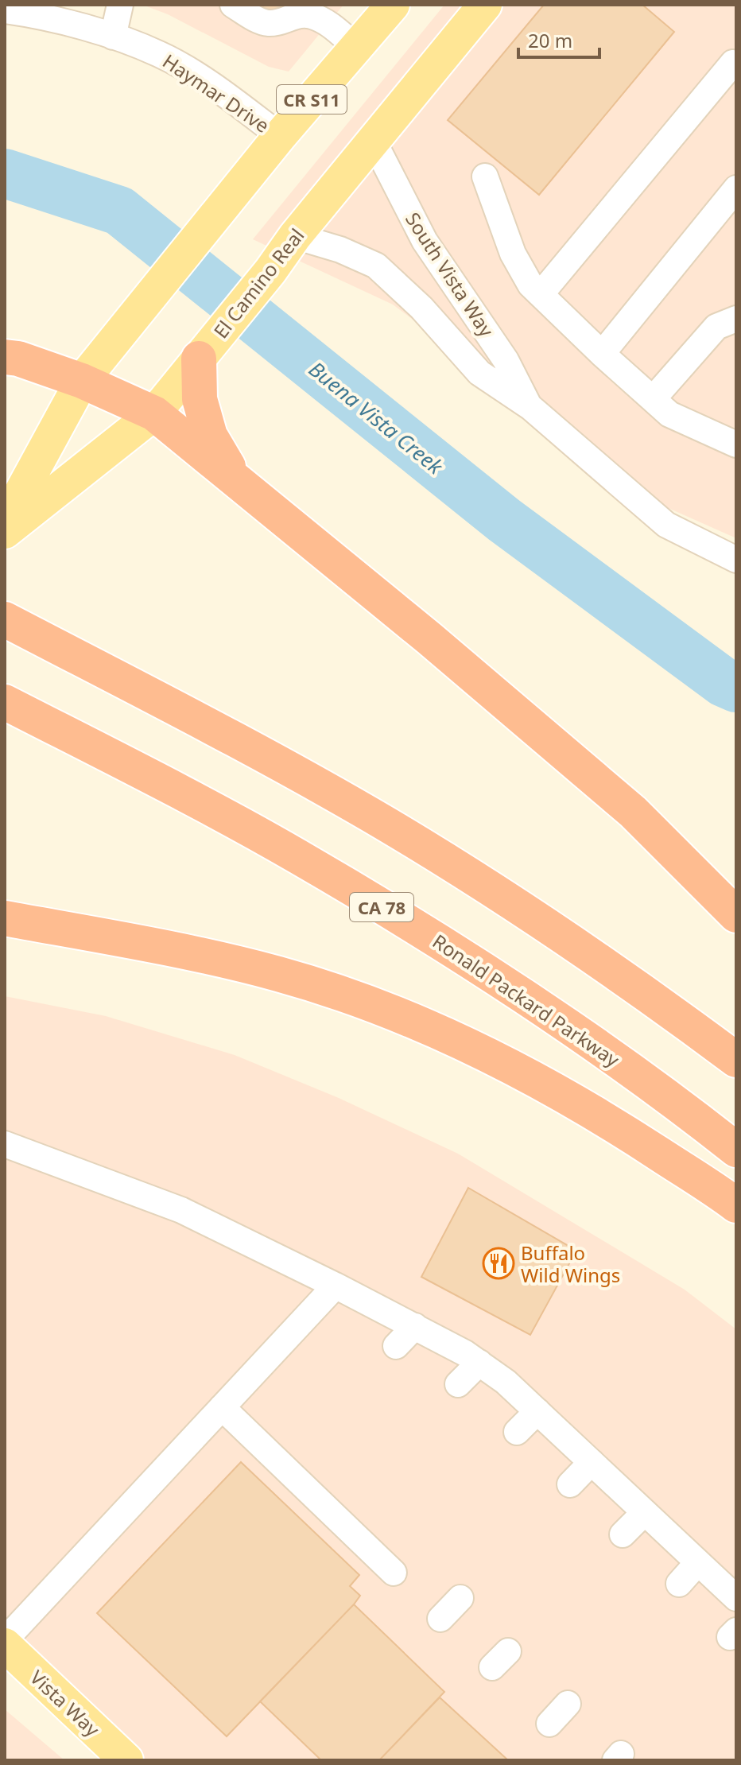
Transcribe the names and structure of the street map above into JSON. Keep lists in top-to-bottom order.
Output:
{
  "streets": {
    "highway": ["CA 78", "Ronald Packard Parkway"],
    "main road": ["CR S11", "El Camino Real", "Vista Way"],
    "street": ["Haymar Drive", "South Vista Way"]
  },
  "crossings": [
    ["Haymar Drive", "CR S11"],
    ["South Vista Way", "El Camino Real"]
  ],
  "water": ["Buena Vista Creek"],
  "places": {
    "restaurant": ["Buffalo Wild Wings"]
  },
  "scale_bar": "20 m"
}
